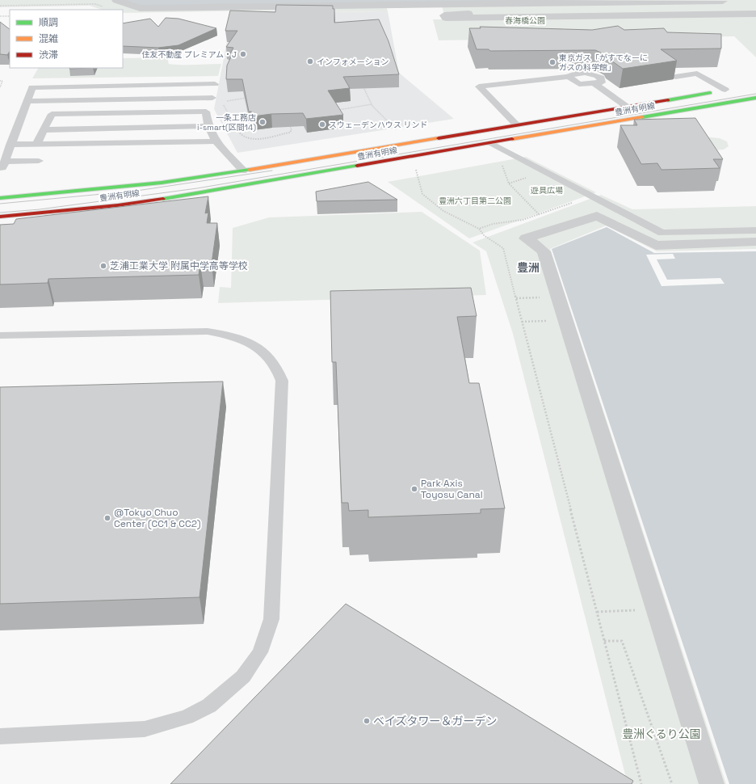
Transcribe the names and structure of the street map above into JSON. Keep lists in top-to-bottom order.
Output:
{
  "streets": {
    "main road": ["豊洲有明線"]
  },
  "districts": ["豊洲"],
  "parks": [
    "春海橋公園",
    "遊具広場",
    "豊洲六丁目第二公園",
    "豊洲ぐるり公園"
  ],
  "places": [
    "住友不動産 プレミアム・J",
    "インフォメーション",
    "東京ガス「がすてなーに ガスの科学館」",
    "一条工務店 i-smart(区間14)",
    "スウェーデンハウス リンド",
    "芝浦工業大学 附属中学高等学校",
    "Park Axis Toyosu Canal",
    "@Tokyo Chuo Center (CC1 & CC2)",
    "ベイズタワー＆ガーデン"
  ],
  "legend": ["順調", "混雑", "渋滞"]
}
